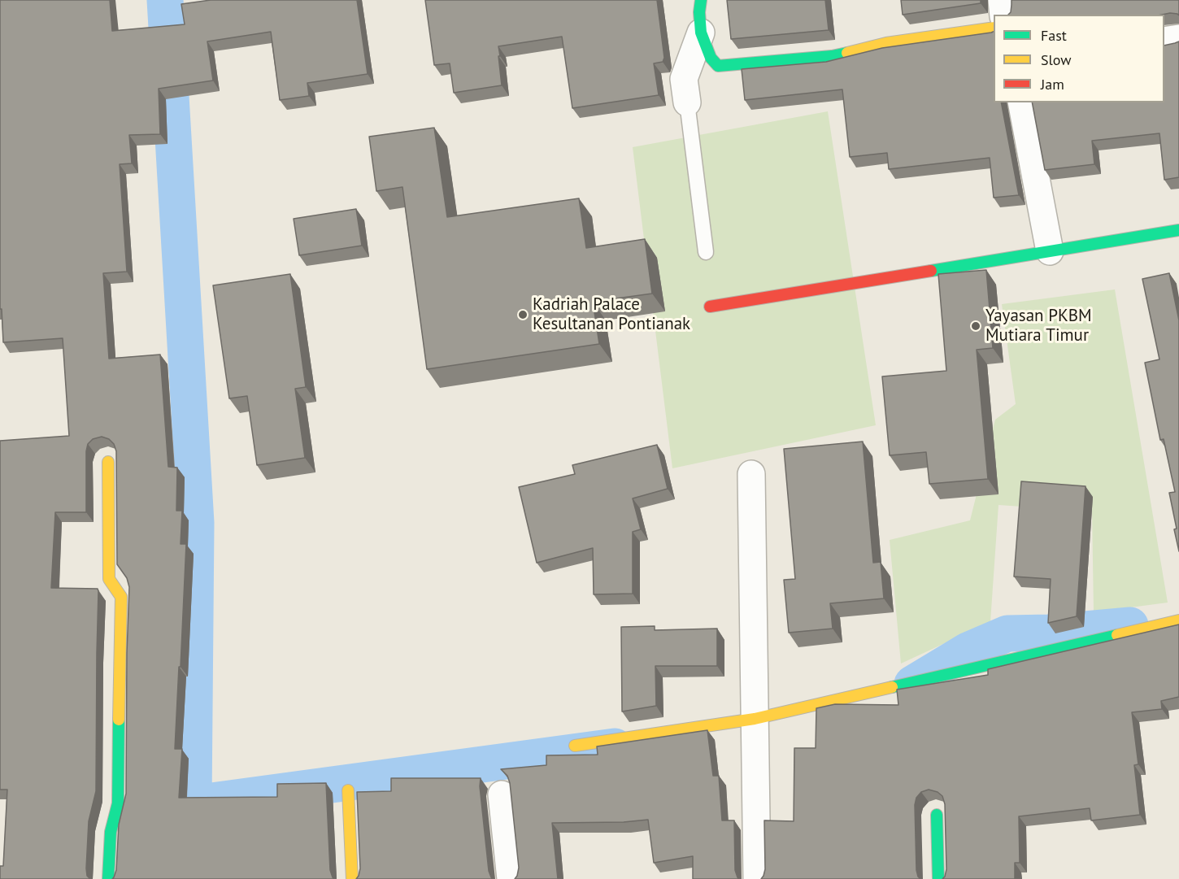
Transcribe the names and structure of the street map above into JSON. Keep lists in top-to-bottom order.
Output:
{
  "places": ["Kadriah Palace Kesultanan Pontianak", "Yayasan PKBM Mutiara Timur"],
  "legend": ["Fast", "Slow", "Jam"]
}
